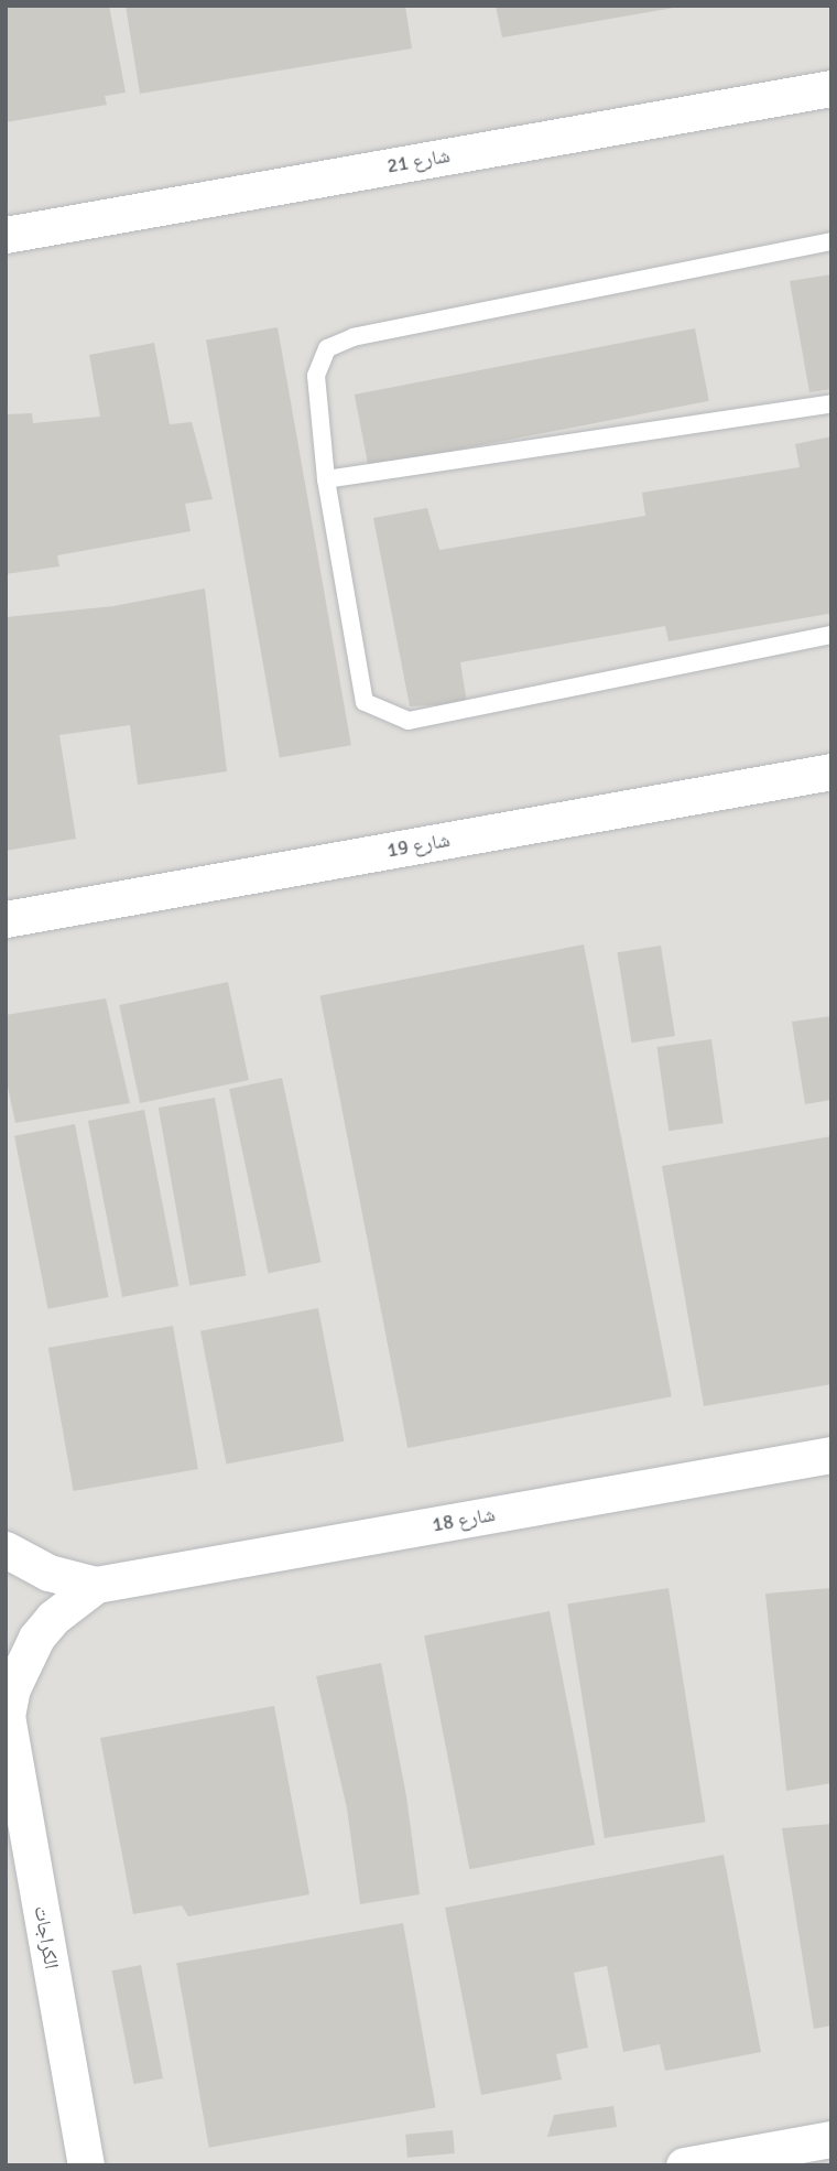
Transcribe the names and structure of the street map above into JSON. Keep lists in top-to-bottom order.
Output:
{
  "streets": {
    "street": [
      "شارع 21",
      "شارع 19",
      "شارع 18",
      "الكراجات"
    ]
  },
  "crossings": [
    ["شارع 18", "الكراجات"]
  ]
}
